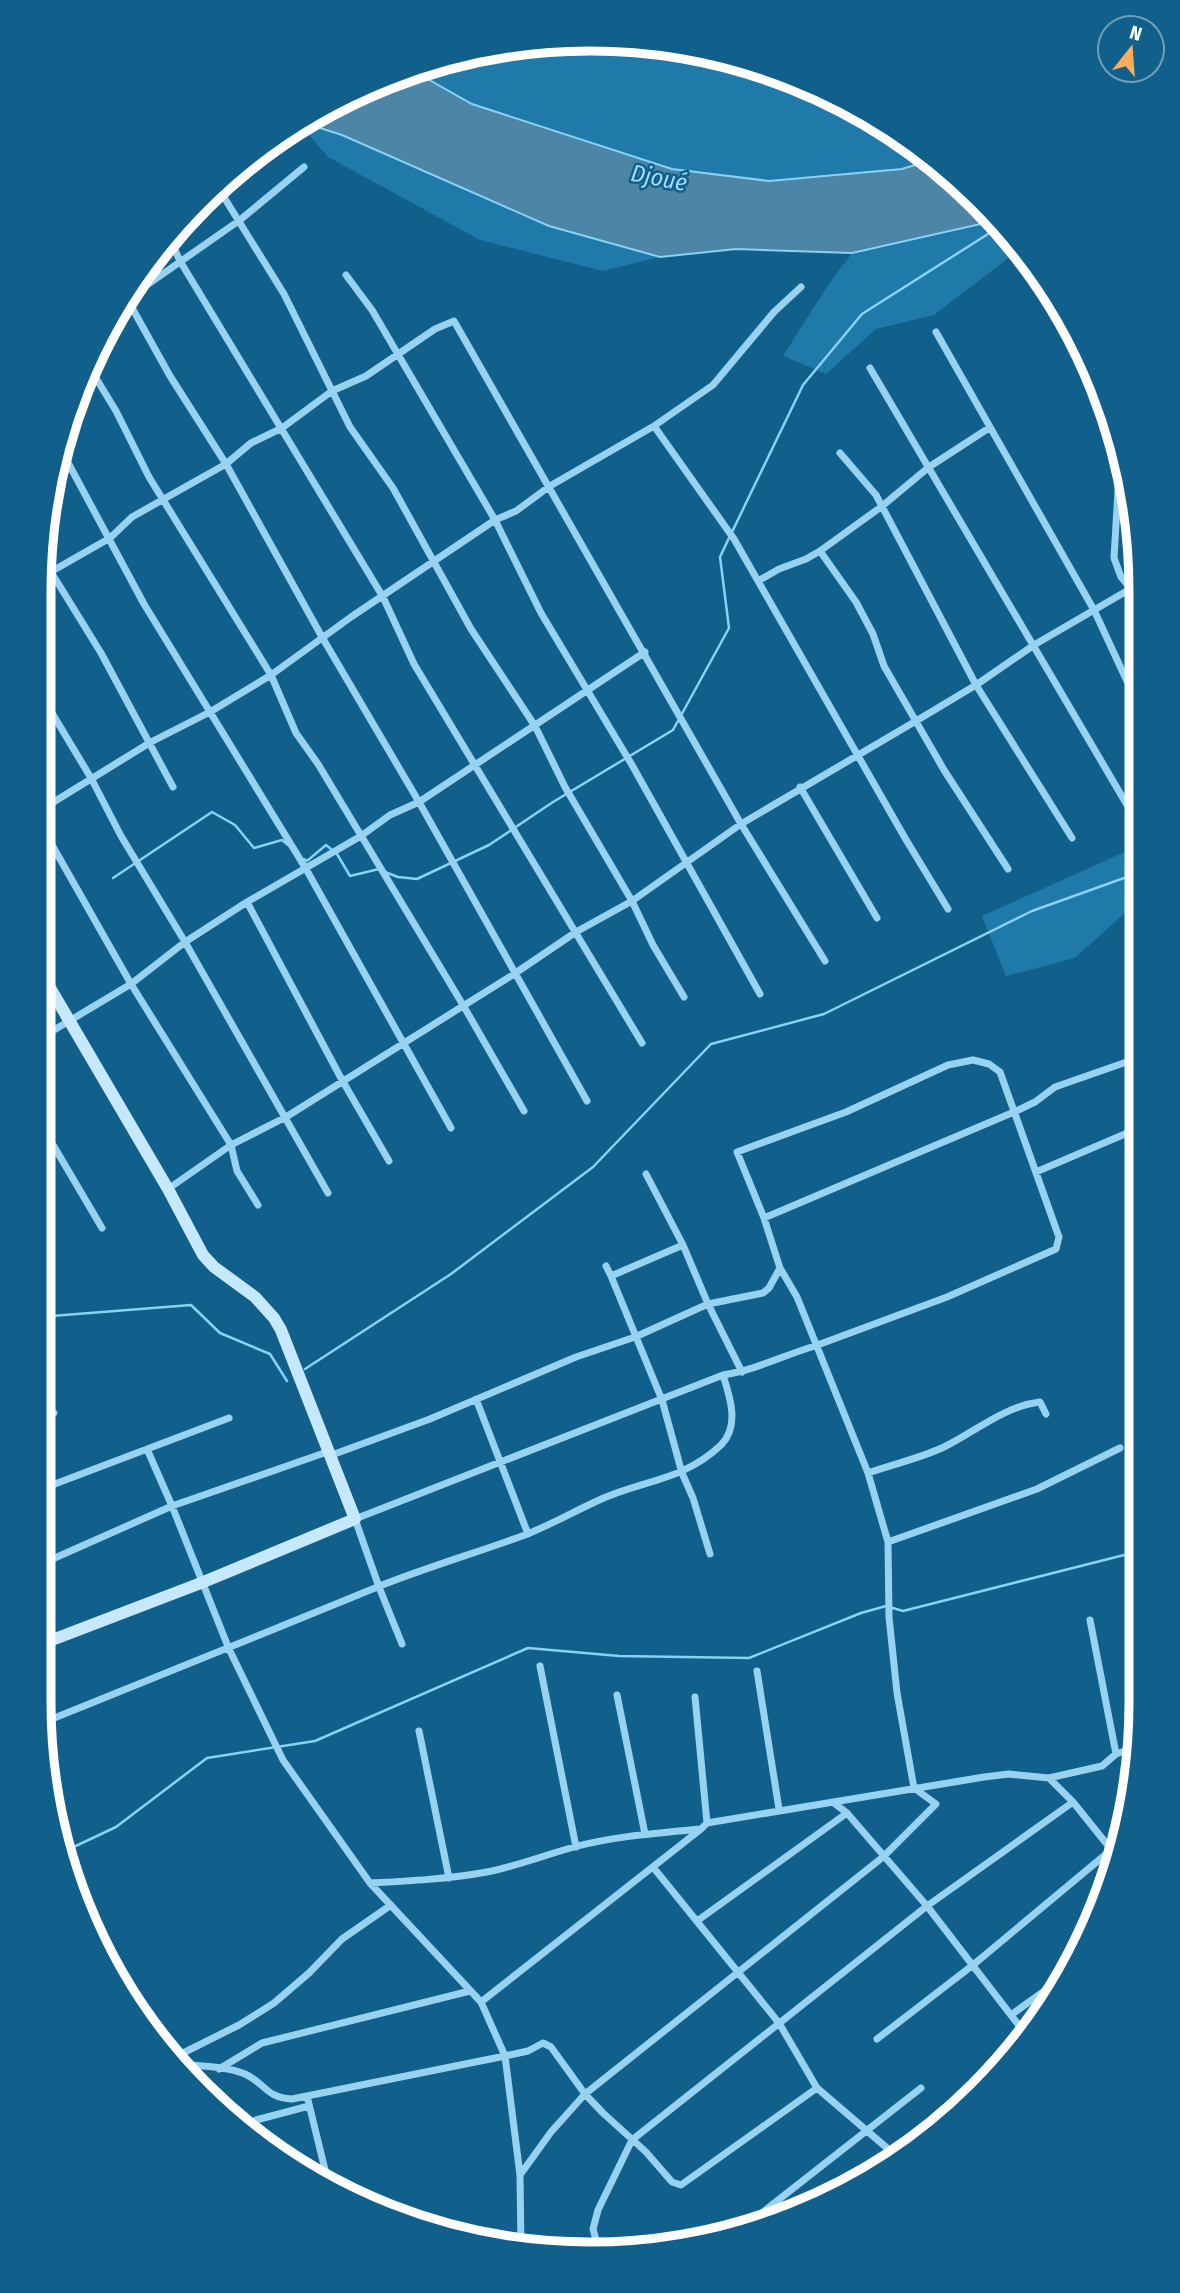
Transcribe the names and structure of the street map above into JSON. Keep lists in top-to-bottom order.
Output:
{
  "water": ["Djoué"],
  "north": "top"
}
